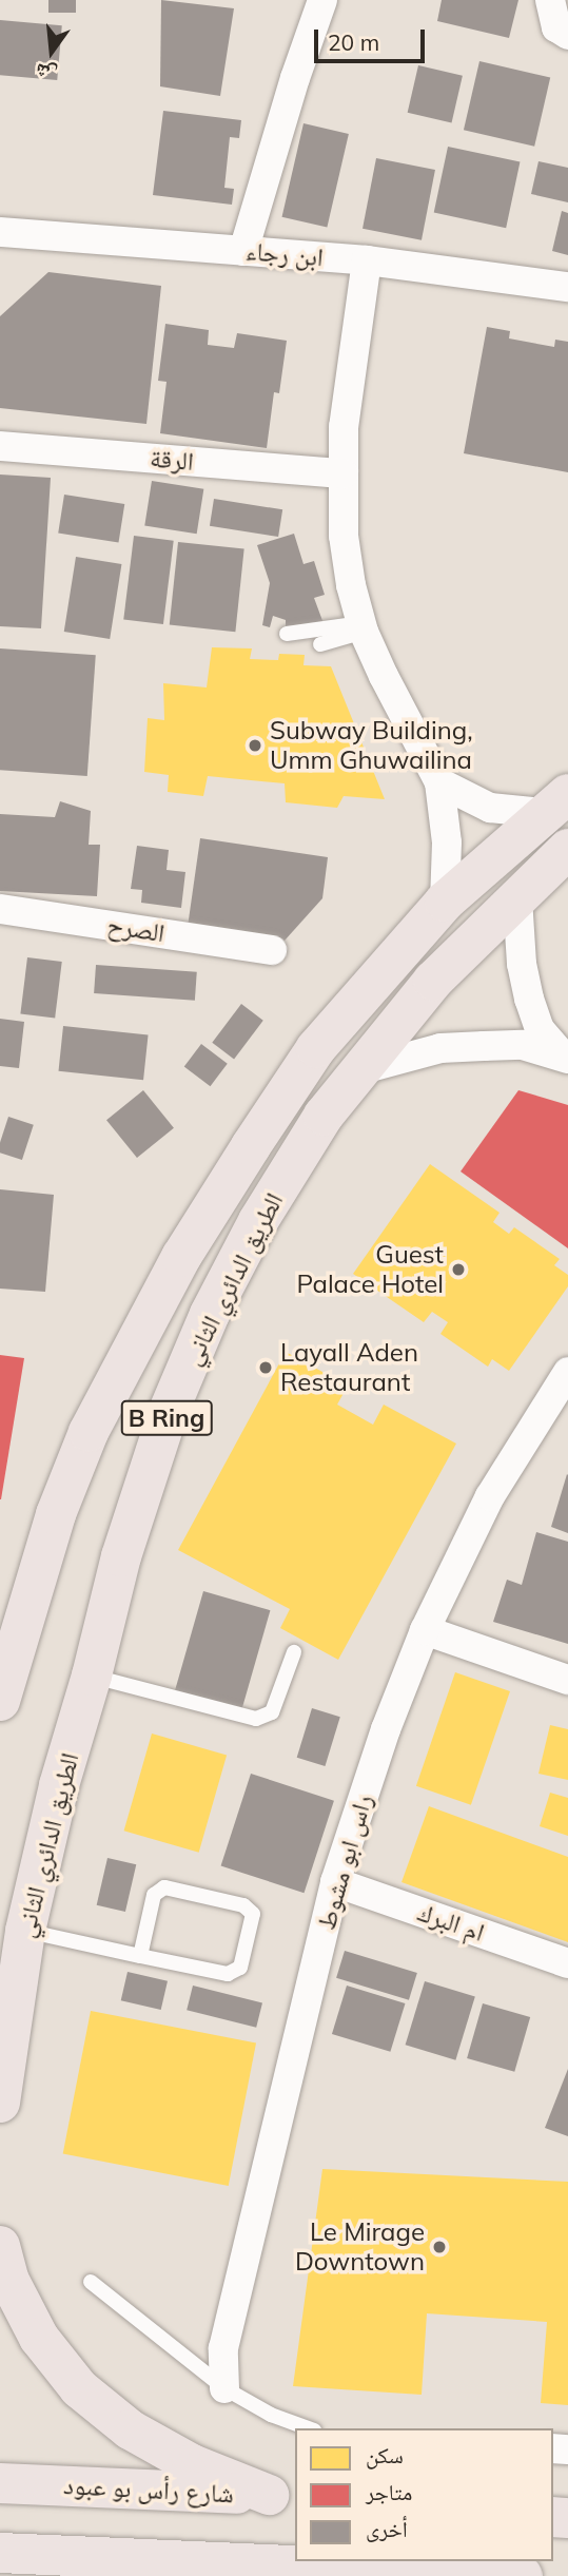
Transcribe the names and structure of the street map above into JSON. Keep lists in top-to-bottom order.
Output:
{
  "streets": {
    "main road": ["الطريق الدائري الثاني", "B Ring", "شارع رأس بو عبود"],
    "street": [
      "ابن رجاء",
      "الرقة",
      "الصرح",
      "راس ابو مشوط",
      "ام البرك"
    ]
  },
  "crossings": [
    ["راس ابو مشوط", "ام البرك"]
  ],
  "places": [
    "Subway Building, Umm Ghuwailina",
    "Guest Palace Hotel",
    "Layall Aden Restaurant",
    "Le Mirage Downtown"
  ],
  "legend": ["سكن", "متاجر", "أخرى"],
  "scale_bar": "20 m",
  "north": "bottom"
}
